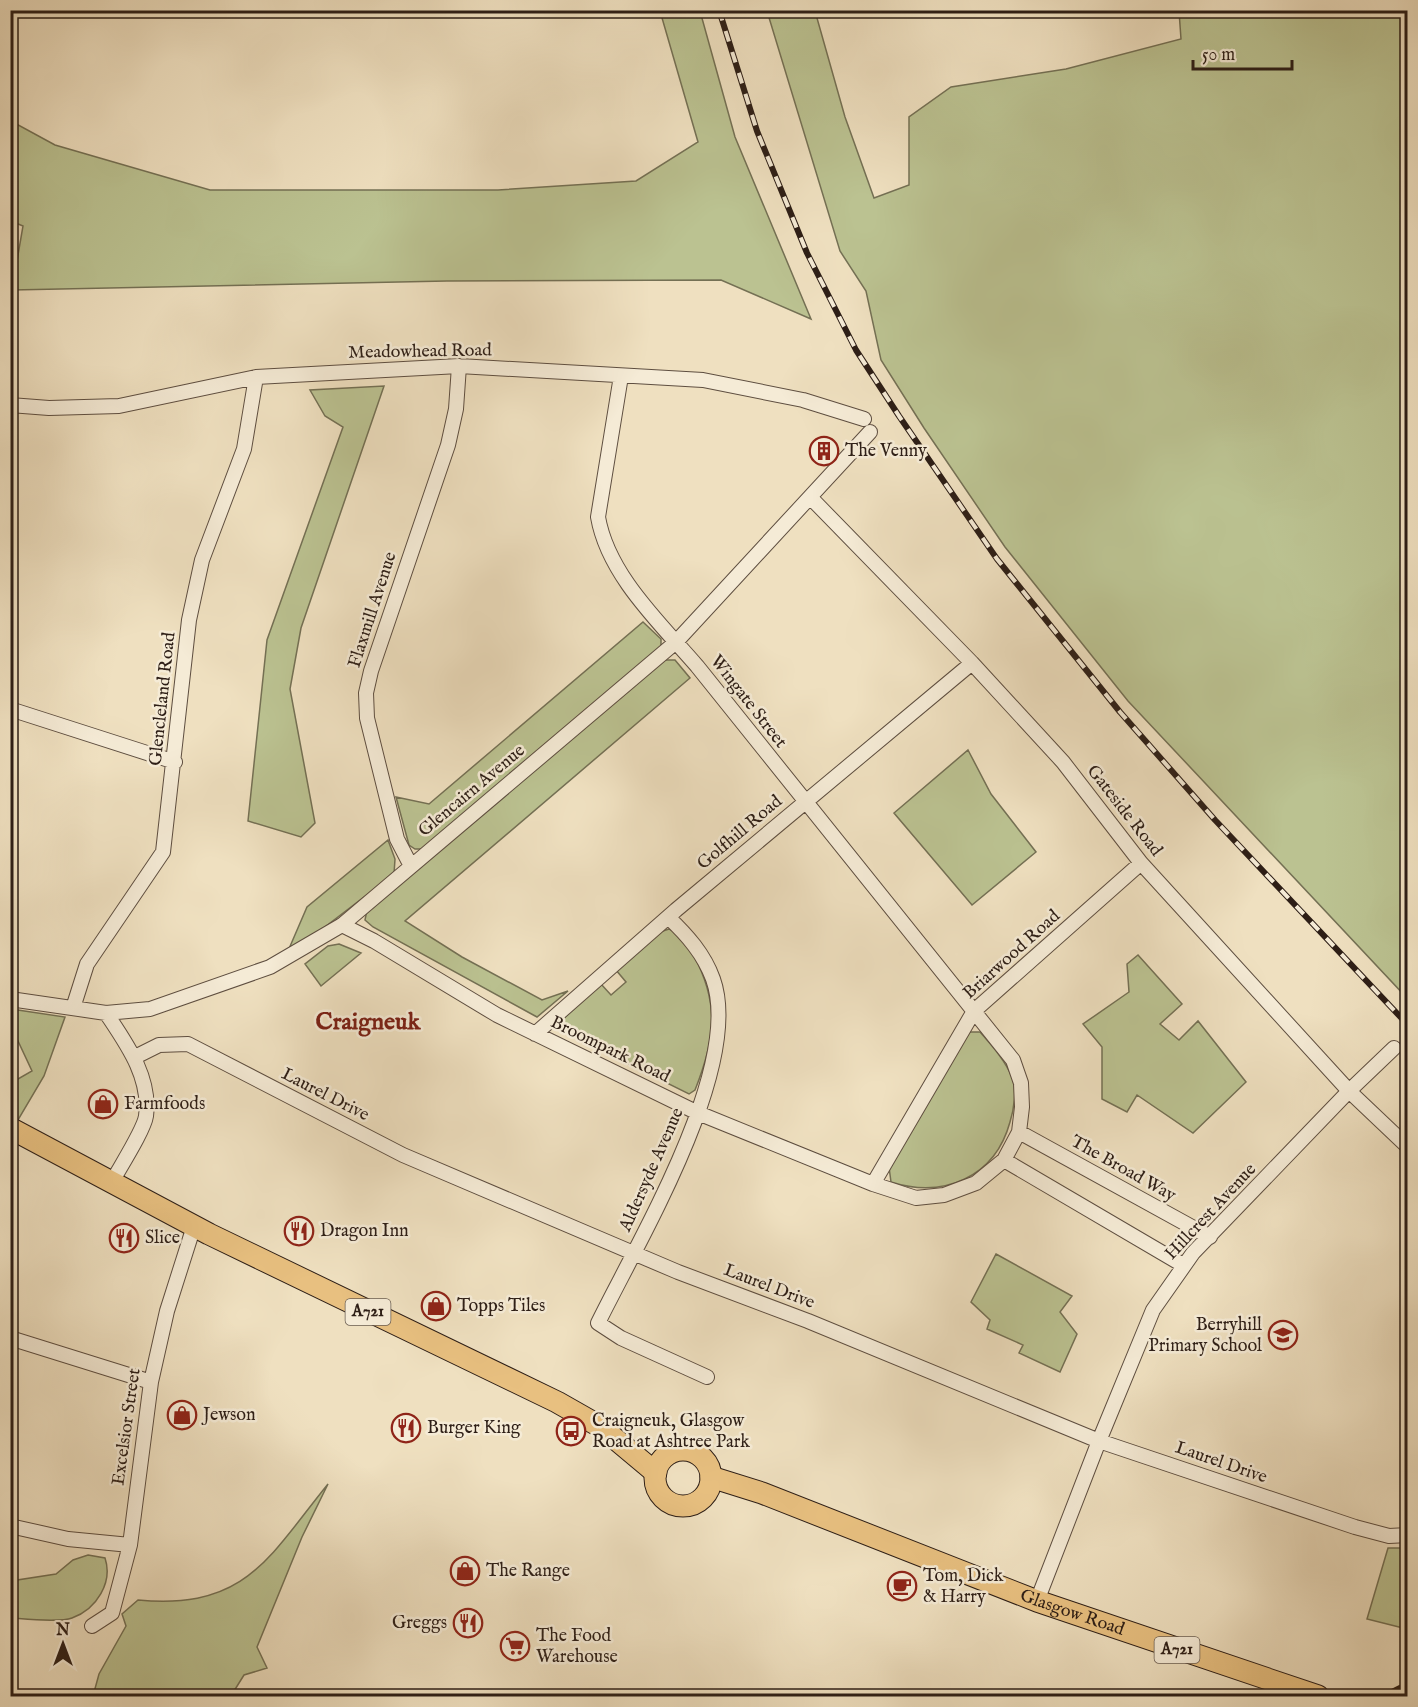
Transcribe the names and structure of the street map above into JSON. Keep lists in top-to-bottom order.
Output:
{
  "streets": {
    "main road": ["A721", "Glasgow Road"],
    "street": [
      "Meadowhead Road",
      "Flaxmill Avenue",
      "Glencleland Road",
      "Wingate Street",
      "Glencairn Avenue",
      "Gateside Road",
      "Golfhill Road",
      "Briarwood Road",
      "Broompark Road",
      "Laurel Drive",
      "The Broad Way",
      "Aldersyde Avenue",
      "Hillcrest Avenue",
      "Excelsior Street"
    ]
  },
  "crossings": [
    ["Meadowhead Road", "Flaxmill Avenue"],
    ["Meadowhead Road", "Glencleland Road"],
    ["Meadowhead Road", "Wingate Street"],
    ["Meadowhead Road", "Glencairn Avenue"],
    ["Flaxmill Avenue", "Glencairn Avenue"],
    ["Glencleland Road", "Glencairn Avenue"],
    ["Wingate Street", "Glencairn Avenue"],
    ["Wingate Street", "Golfhill Road"],
    ["Wingate Street", "Briarwood Road"],
    ["Glencairn Avenue", "Gateside Road"],
    ["Glencairn Avenue", "Broompark Road"],
    ["Gateside Road", "Golfhill Road"],
    ["Gateside Road", "Briarwood Road"],
    ["Gateside Road", "Hillcrest Avenue"],
    ["Golfhill Road", "Broompark Road"],
    ["Golfhill Road", "Aldersyde Avenue"],
    ["Briarwood Road", "Broompark Road"],
    ["Broompark Road", "Aldersyde Avenue"],
    ["Laurel Drive", "Aldersyde Avenue"],
    ["Laurel Drive", "Hillcrest Avenue"],
    ["The Broad Way", "Hillcrest Avenue"],
    ["Hillcrest Avenue", "Glasgow Road"],
    ["A721", "Excelsior Street"],
    ["A721", "Glasgow Road"]
  ],
  "districts": ["Craigneuk"],
  "places": {
    "building": ["The Venny"],
    "shop": [
      "Farmfoods",
      "Topps Tiles",
      "Jewson",
      "The Range"
    ],
    "restaurant": [
      "Dragon Inn",
      "Slice",
      "Burger King",
      "Greggs"
    ],
    "school or university": ["Berryhill Primary School"],
    "bus stop": ["Craigneuk, Glasgow Road at Ashtree Park"],
    "cafe": ["Tom, Dick & Harry"],
    "supermarket": ["The Food Warehouse"]
  },
  "scale_bar": "50 m",
  "north": "top"
}
